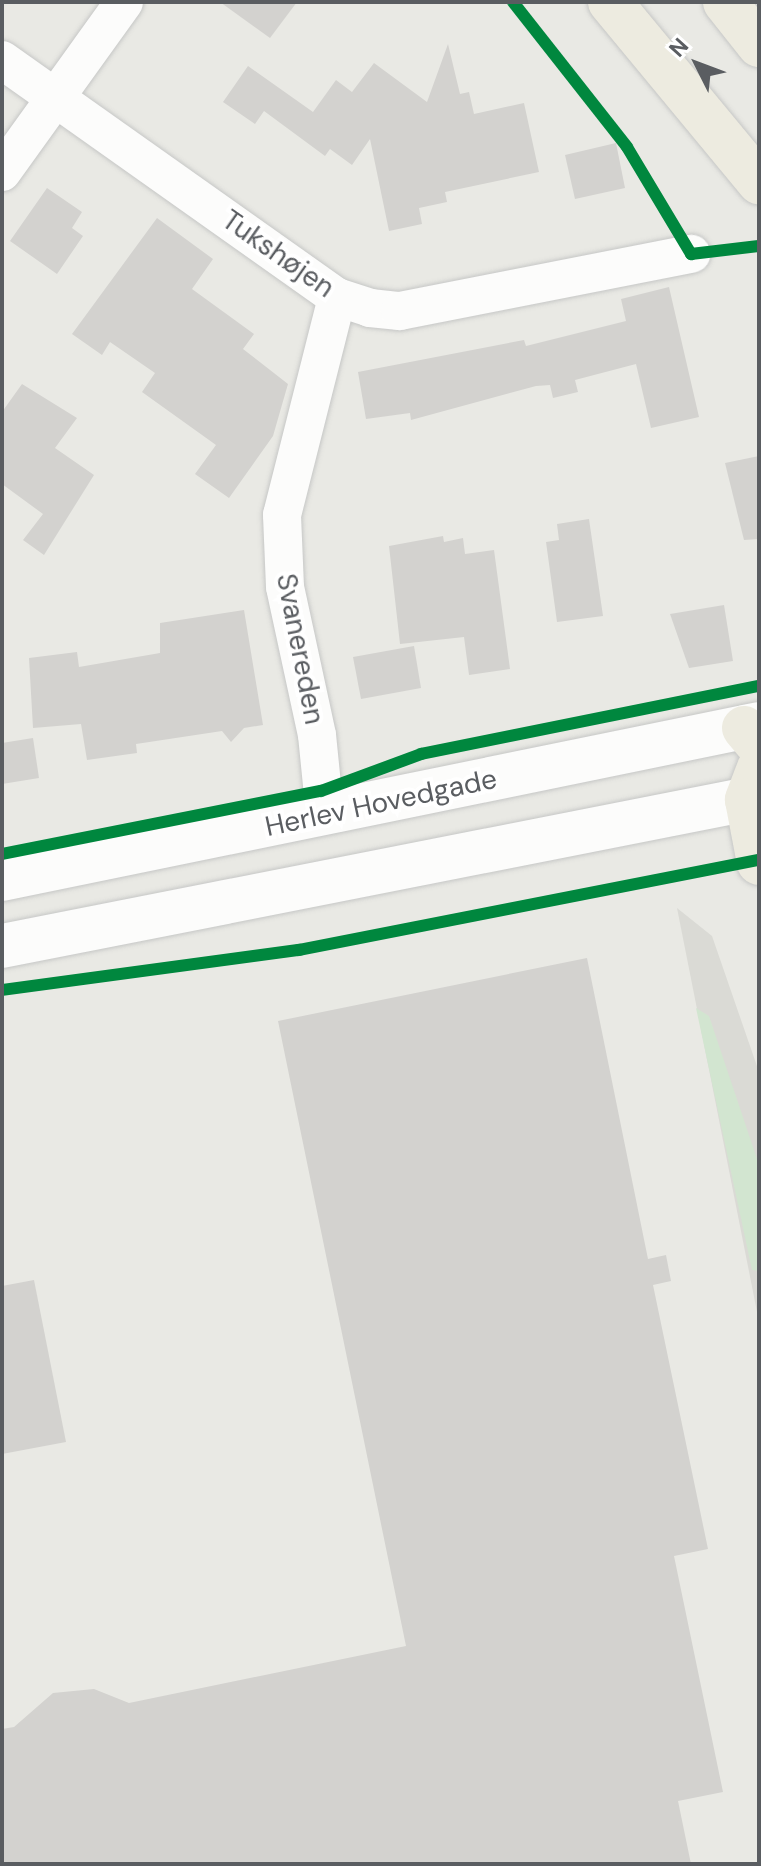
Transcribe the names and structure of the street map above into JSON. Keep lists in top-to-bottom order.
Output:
{
  "streets": {
    "main road": ["Herlev Hovedgade"],
    "street": ["Tukshøjen", "Svanereden"]
  },
  "crossings": [
    ["Tukshøjen", "Svanereden"],
    ["Svanereden", "Herlev Hovedgade"]
  ],
  "north": "top left"
}
